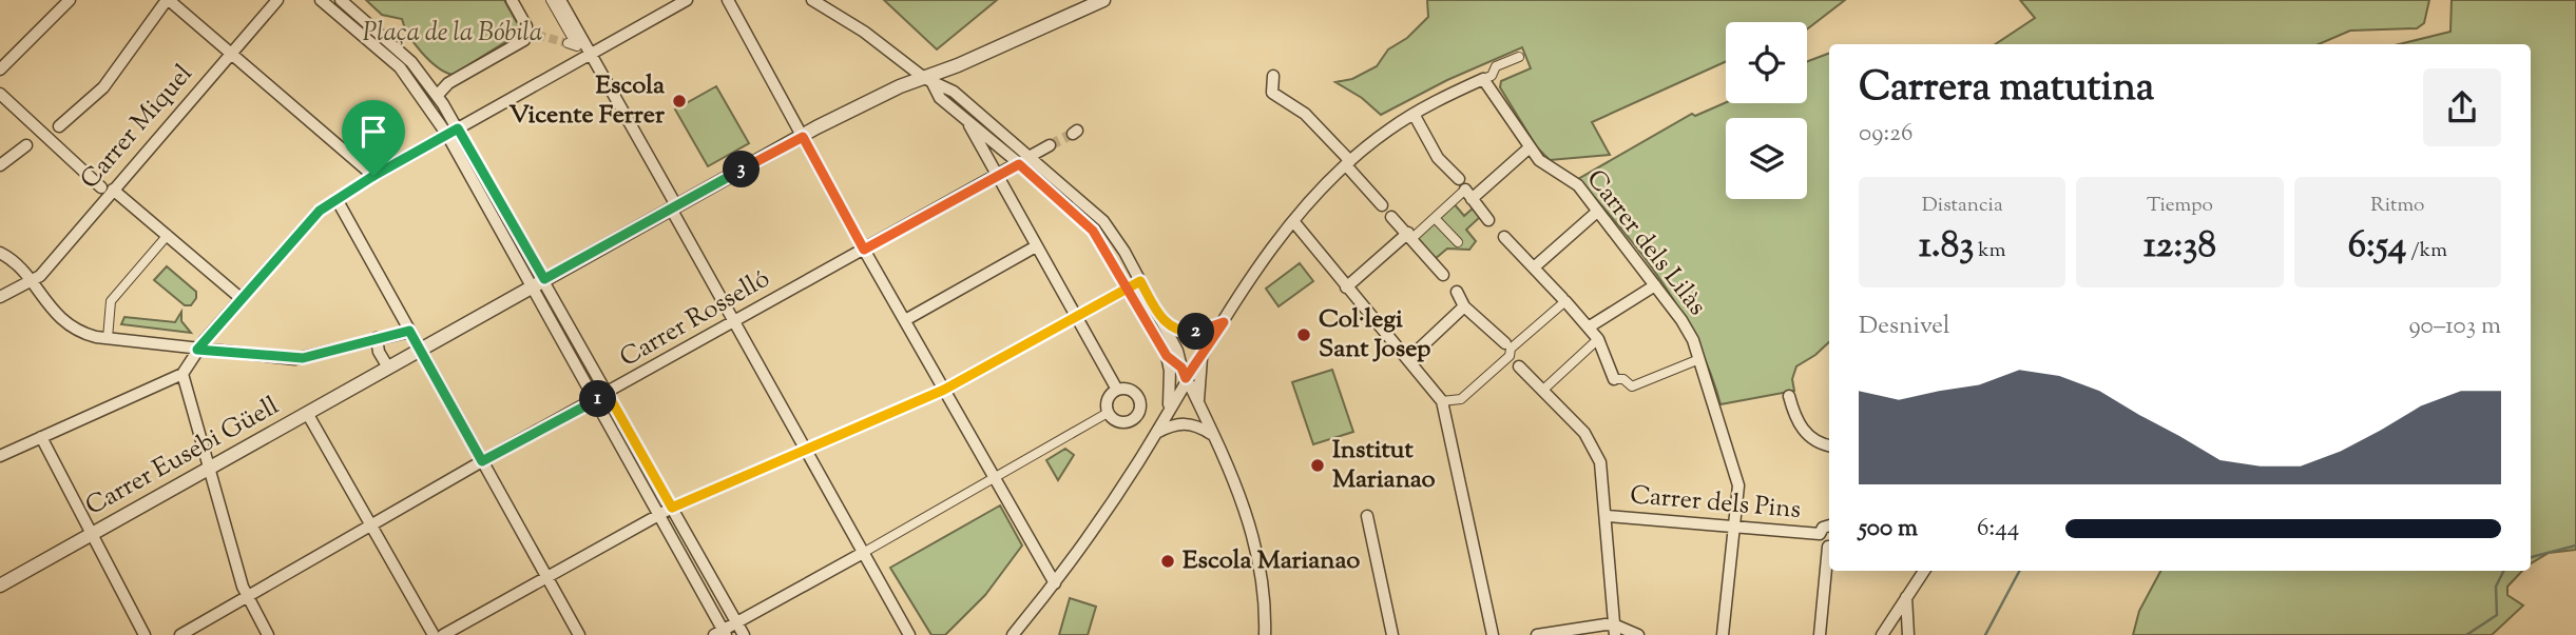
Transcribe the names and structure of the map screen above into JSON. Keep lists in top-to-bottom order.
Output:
{
  "streets": {
    "street": [
      "Carrer Miquel",
      "Carrer dels Lilàs",
      "Carrer Rosselló",
      "Carrer Eusebi Güell",
      "Carrer dels Pins"
    ]
  },
  "crossings": [
    ["Carrer dels Lilàs", "Carrer dels Pins"]
  ],
  "parks": ["Plaça de la Bóbila"],
  "places": [
    "Escola Vicente Ferrer",
    "Col·legi Sant Josep",
    "Institut Marianao",
    "Escola Marianao"
  ],
  "page": {
    "heading": ["Carrera matutina", "09:26"],
    "pins": ["3", "2", "1"],
    "stats": [
      ["Distancia", "1.83 km"],
      ["Tiempo", "12:38"],
      ["Ritmo", "6:54 /km"]
    ],
    "chart": ["Desnivel", "90–103 m"],
    "list": [
      {
        "name": "500 m",
        "note": "6:44"
      }
    ]
  }
}
